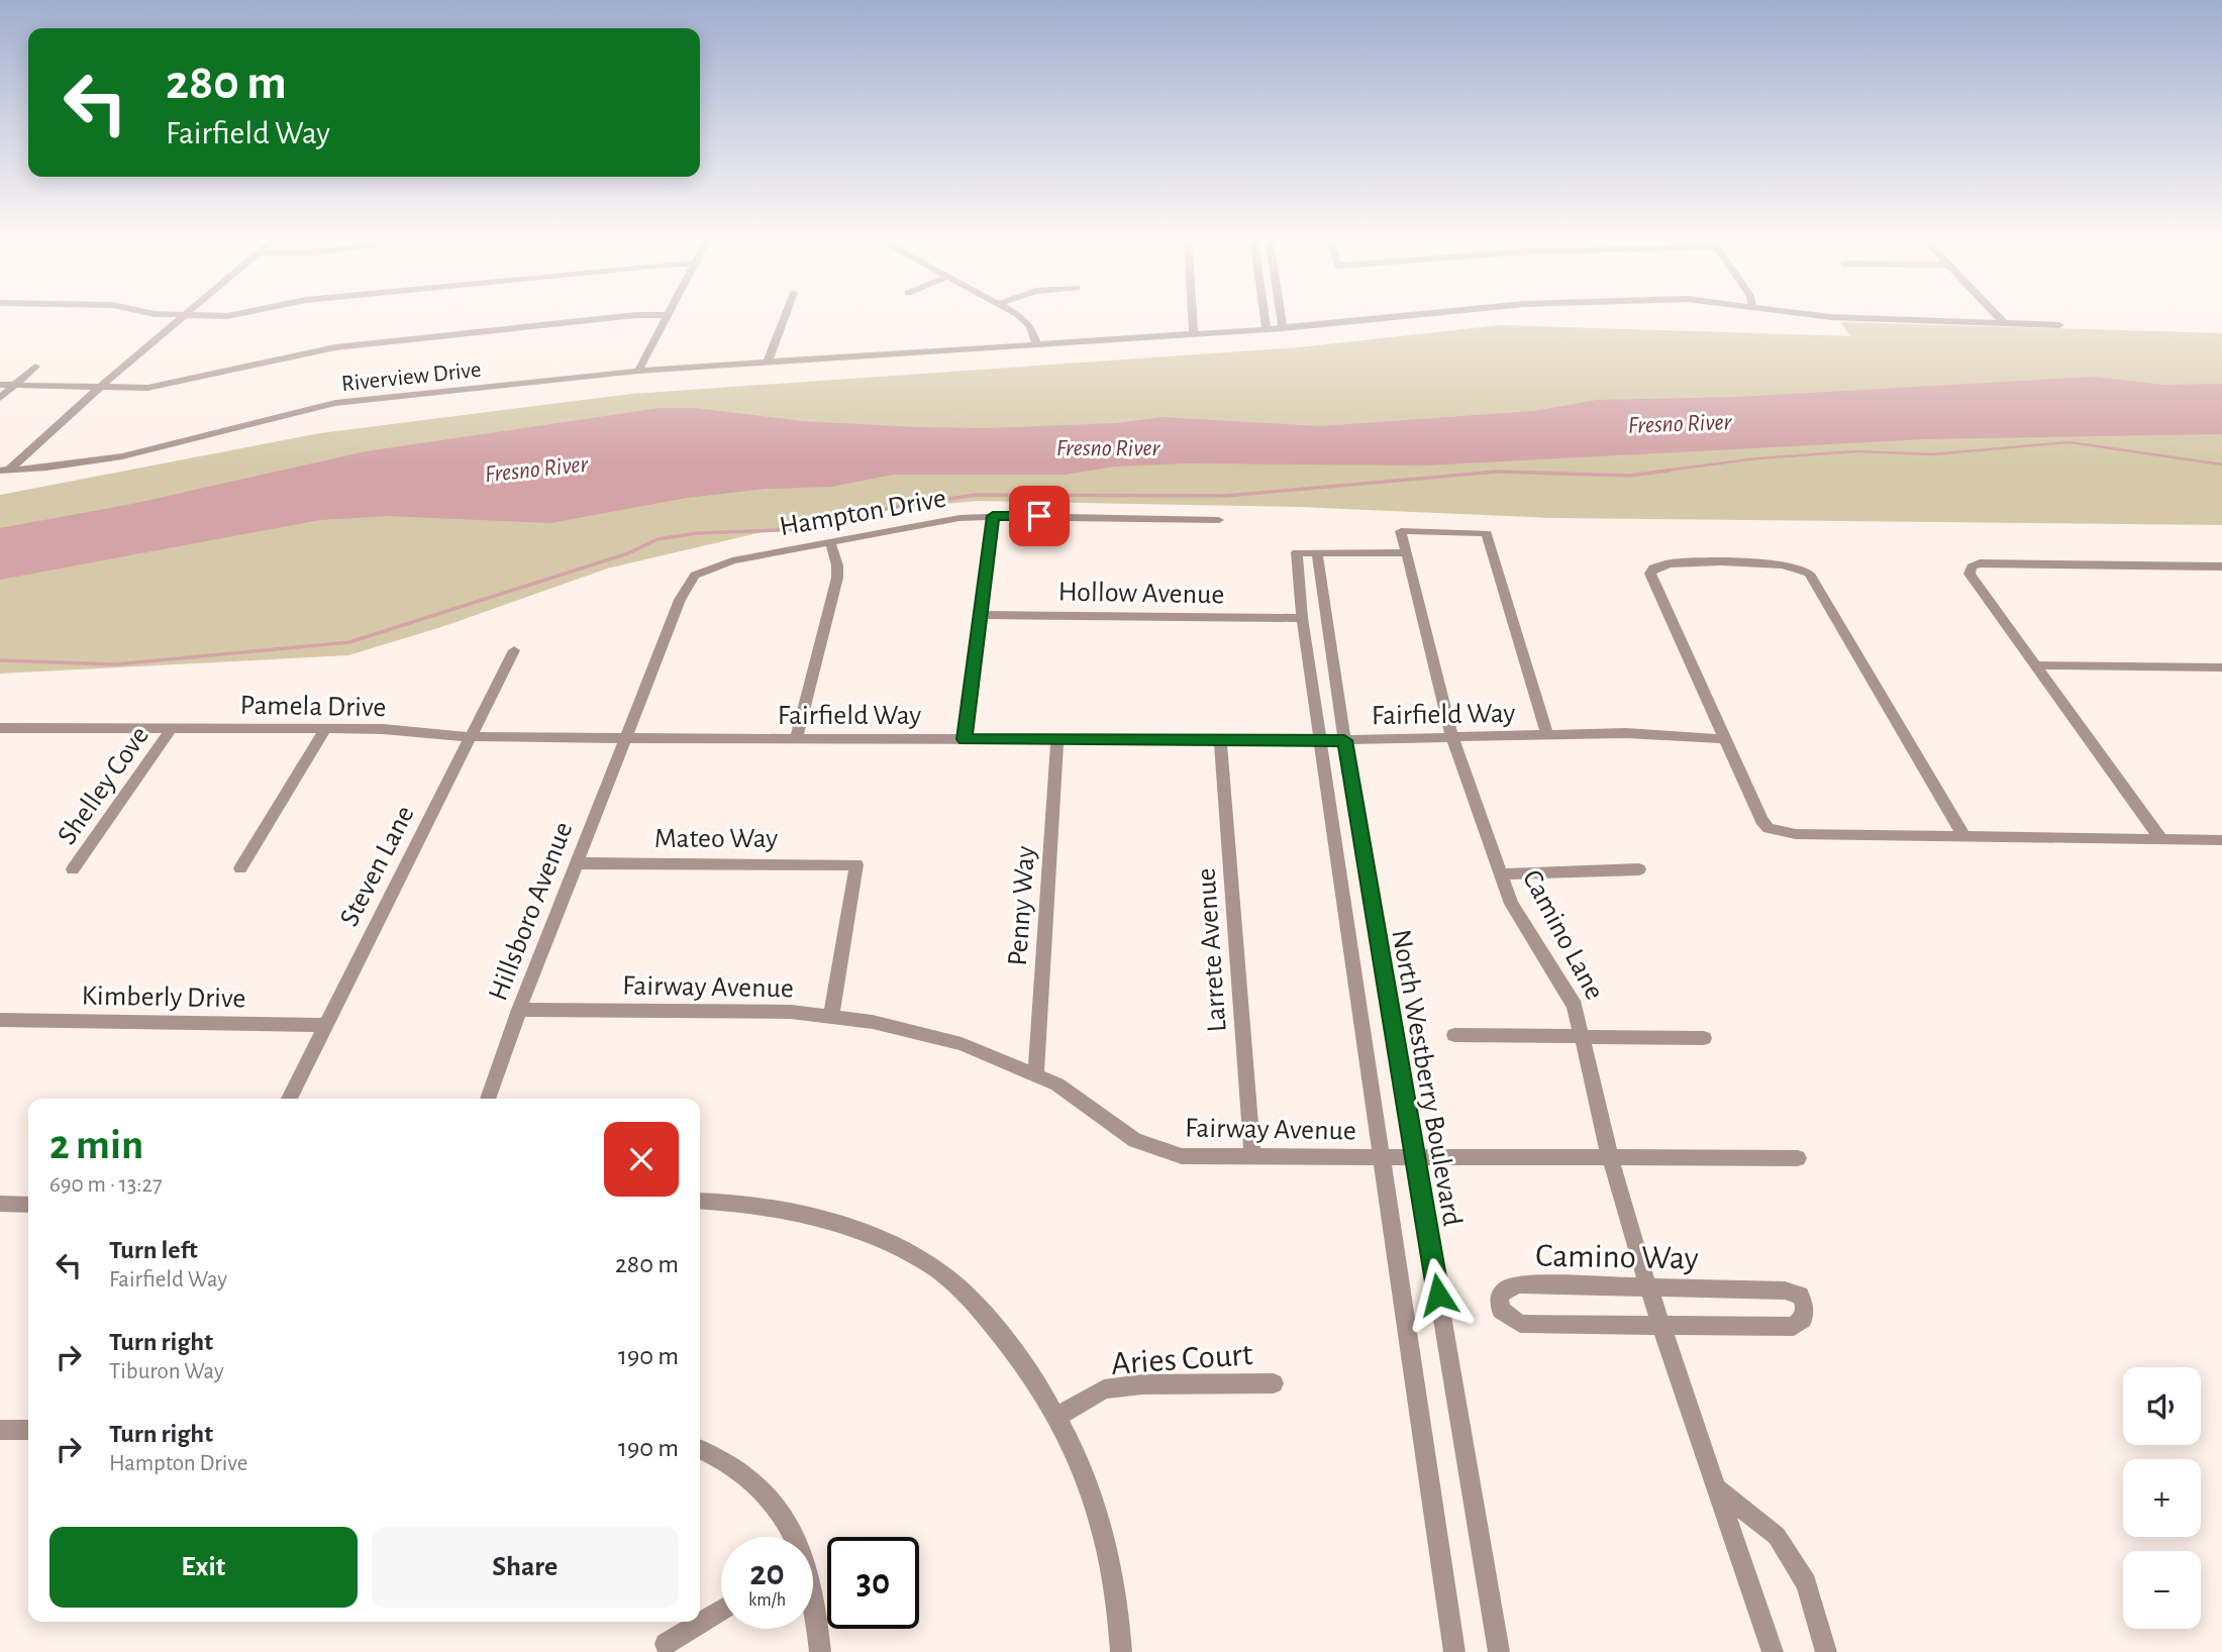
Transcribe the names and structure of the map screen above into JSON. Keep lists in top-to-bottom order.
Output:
{
  "streets": {
    "street": [
      "Riverview Drive",
      "Hampton Drive",
      "Hollow Avenue",
      "Pamela Drive",
      "Fairfield Way",
      "Shelley Cove",
      "Mateo Way",
      "Steven Lane",
      "Penny Way",
      "Hillsboro Avenue",
      "Camino Lane",
      "Larrete Avenue",
      "Fairway Avenue",
      "Kimberly Drive",
      "North Westberry Boulevard",
      "Camino Way",
      "Aries Court"
    ]
  },
  "crossings": [
    ["Hampton Drive", "Pamela Drive"],
    ["Hampton Drive", "Fairfield Way"],
    ["Hampton Drive", "Hillsboro Avenue"],
    ["Hollow Avenue", "North Westberry Boulevard"],
    ["Pamela Drive", "Fairfield Way"],
    ["Pamela Drive", "Shelley Cove"],
    ["Pamela Drive", "Steven Lane"],
    ["Pamela Drive", "Hillsboro Avenue"],
    ["Fairfield Way", "Penny Way"],
    ["Fairfield Way", "Hillsboro Avenue"],
    ["Fairfield Way", "Camino Lane"],
    ["Fairfield Way", "Larrete Avenue"],
    ["Fairfield Way", "North Westberry Boulevard"],
    ["Mateo Way", "Hillsboro Avenue"],
    ["Mateo Way", "Fairway Avenue"],
    ["Steven Lane", "Kimberly Drive"],
    ["Penny Way", "Fairway Avenue"],
    ["Hillsboro Avenue", "Fairway Avenue"],
    ["Camino Lane", "Fairway Avenue"],
    ["Camino Lane", "Camino Way"],
    ["Larrete Avenue", "Fairway Avenue"],
    ["Fairway Avenue", "North Westberry Boulevard"]
  ],
  "water": ["Fresno River"],
  "page": {
    "turn": ["280 m", "Fairfield Way"],
    "heading": ["2 min", "690 m · 13:27"],
    "list": [
      {
        "name": "Turn left",
        "note": "Fairfield Way",
        "value": "280 m"
      },
      {
        "name": "Turn right",
        "note": "Tiburon Way",
        "value": "190 m"
      },
      {
        "name": "Turn right",
        "note": "Hampton Drive",
        "value": "190 m"
      }
    ],
    "map_buttons": ["+", "−"],
    "buttons": ["Exit", "Share"],
    "speed": "20 km/h",
    "limit": "30"
  }
}
